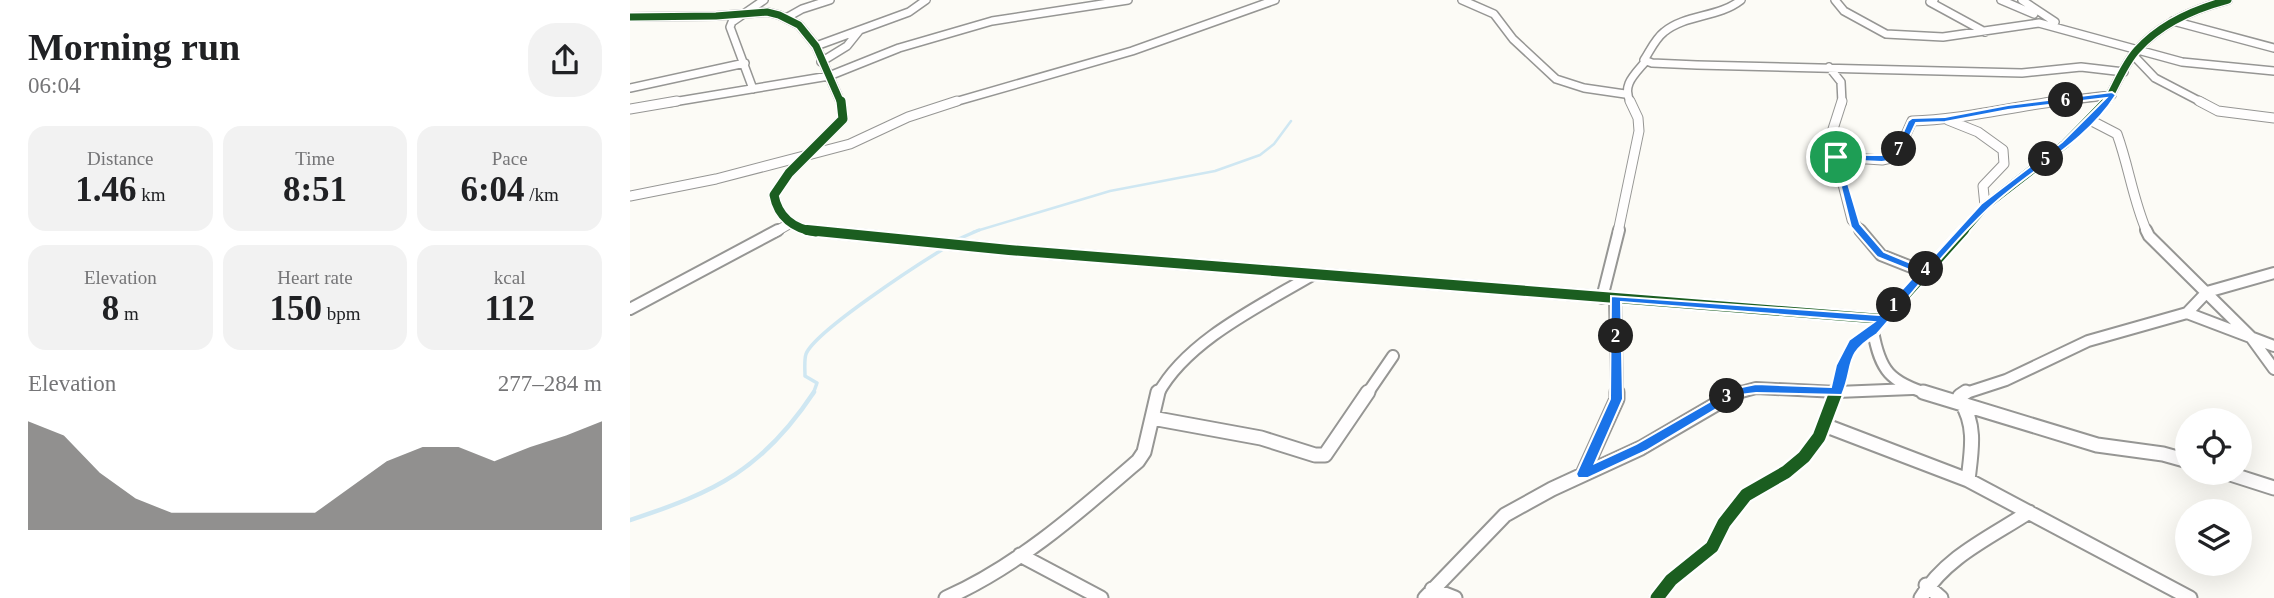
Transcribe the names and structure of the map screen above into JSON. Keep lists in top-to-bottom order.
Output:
{
  "page": {
    "heading": ["Morning run", "06:04"],
    "pins": [
      "6",
      "7",
      "5",
      "4",
      "1",
      "2",
      "3"
    ],
    "stats": [
      ["Distance", "1.46 km"],
      ["Time", "8:51"],
      ["Pace", "6:04 /km"],
      ["Elevation", "8 m"],
      ["Heart rate", "150 bpm"],
      ["kcal", "112"]
    ],
    "chart": ["Elevation", "277–284 m"]
  }
}
